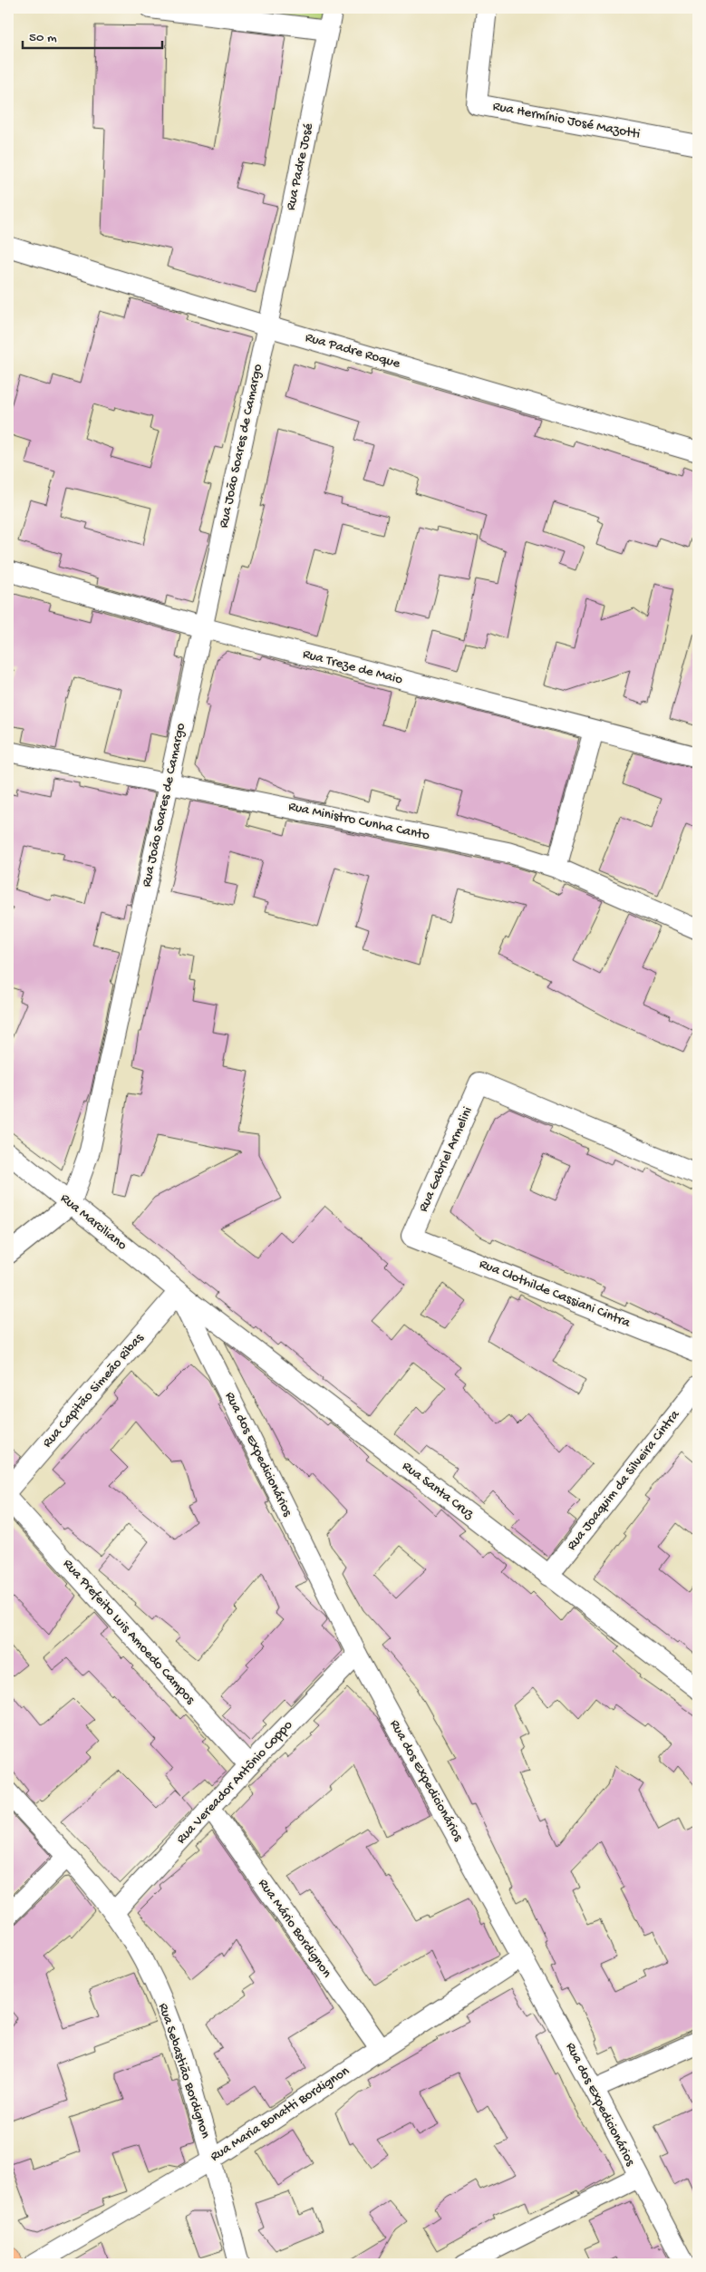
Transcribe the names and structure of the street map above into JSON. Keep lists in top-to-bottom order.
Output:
{
  "streets": {
    "street": [
      "Rua Hermínio José Mazotti",
      "Rua Padre José",
      "Rua Padre Roque",
      "Rua João Soares de Camargo",
      "Rua Treze de Maio",
      "Rua Ministro Cunha Canto",
      "Rua Gabriel Armelini",
      "Rua Marciliano",
      "Rua Clothilde Cassiani Cintra",
      "Rua Capitão Simeão Ribas",
      "Rua dos Expedicionários",
      "Rua Joaquim da Silveira Cintra",
      "Rua Santa Cruz",
      "Rua Prefeito Luis Amoedo Campos",
      "Rua Vereador Antônio Coppo",
      "Rua Mário Bordignon",
      "Rua Sebastião Bordignon",
      "Rua Maria Bonatti Bordignon"
    ]
  },
  "crossings": [
    ["Rua Padre José", "Rua Padre Roque"],
    ["Rua Padre José", "Rua João Soares de Camargo"],
    ["Rua Padre Roque", "Rua João Soares de Camargo"],
    ["Rua João Soares de Camargo", "Rua Treze de Maio"],
    ["Rua João Soares de Camargo", "Rua Ministro Cunha Canto"],
    ["Rua João Soares de Camargo", "Rua Marciliano"],
    ["Rua Gabriel Armelini", "Rua Clothilde Cassiani Cintra"],
    ["Rua Marciliano", "Rua Capitão Simeão Ribas"],
    ["Rua Marciliano", "Rua dos Expedicionários"],
    ["Rua Marciliano", "Rua Santa Cruz"],
    ["Rua Capitão Simeão Ribas", "Rua dos Expedicionários"],
    ["Rua Capitão Simeão Ribas", "Rua Santa Cruz"],
    ["Rua dos Expedicionários", "Rua Santa Cruz"],
    ["Rua dos Expedicionários", "Rua Vereador Antônio Coppo"],
    ["Rua dos Expedicionários", "Rua Maria Bonatti Bordignon"],
    ["Rua Joaquim da Silveira Cintra", "Rua Santa Cruz"],
    ["Rua Prefeito Luis Amoedo Campos", "Rua Vereador Antônio Coppo"],
    ["Rua Vereador Antônio Coppo", "Rua Mário Bordignon"],
    ["Rua Vereador Antônio Coppo", "Rua Sebastião Bordignon"],
    ["Rua Mário Bordignon", "Rua Maria Bonatti Bordignon"],
    ["Rua Sebastião Bordignon", "Rua Maria Bonatti Bordignon"]
  ],
  "scale_bar": "50 m"
}
